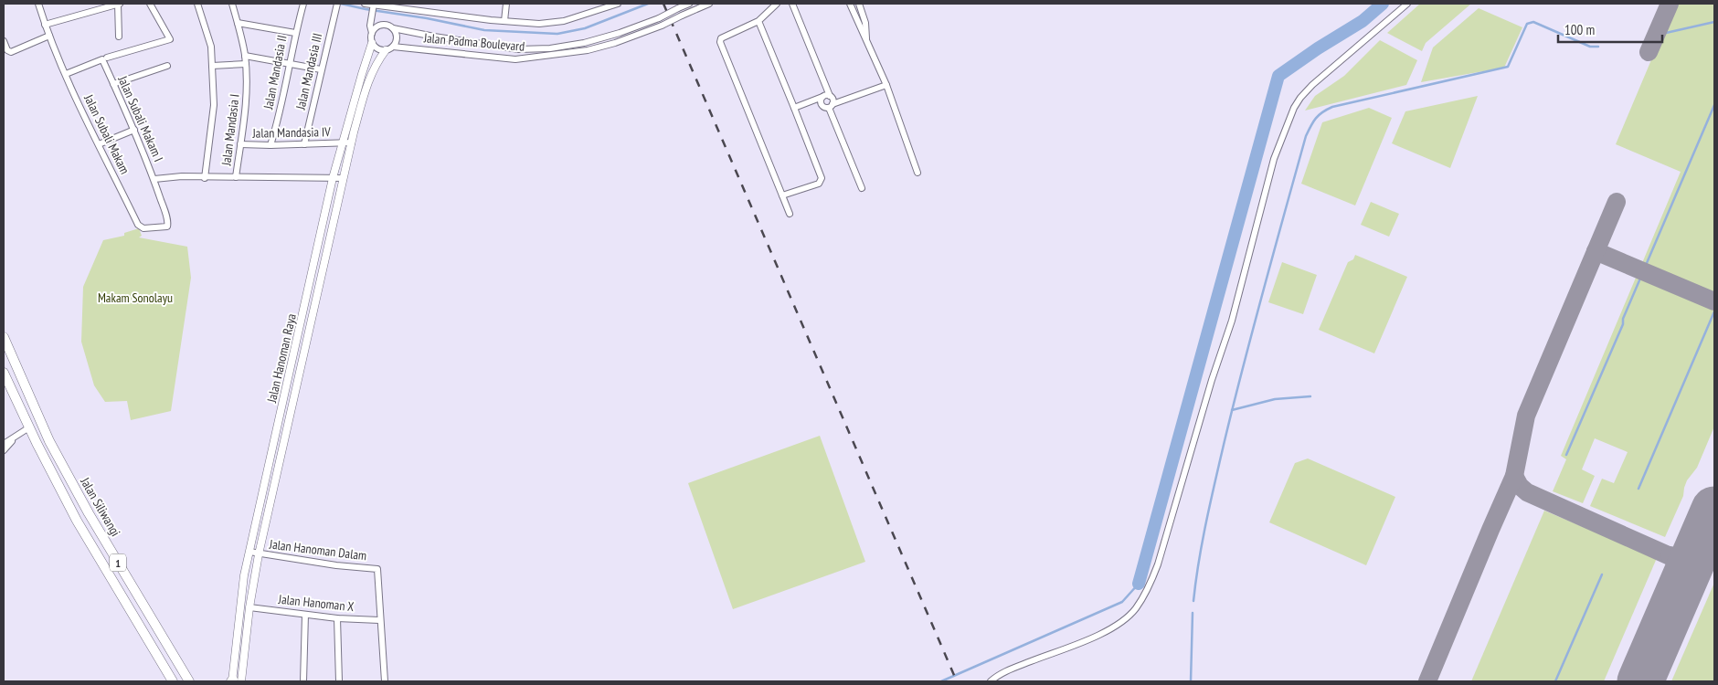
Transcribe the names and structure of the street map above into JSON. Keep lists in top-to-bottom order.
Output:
{
  "streets": {
    "highway": ["Jalan Siliwangi", "1"],
    "street": [
      "Jalan Padma Boulevard",
      "Jalan Mandasia III",
      "Jalan Mandasia II",
      "Jalan Subali Makam I",
      "Jalan Mandasia I",
      "Jalan Mandasia IV",
      "Jalan Subali Makam",
      "Jalan Hanoman Raya",
      "Jalan Hanoman Dalam",
      "Jalan Hanoman X"
    ]
  },
  "crossings": [
    ["Jalan Padma Boulevard", "Jalan Hanoman Raya"],
    ["Jalan Mandasia III", "Jalan Mandasia IV"],
    ["Jalan Mandasia II", "Jalan Mandasia IV"],
    ["Jalan Subali Makam I", "Jalan Subali Makam"],
    ["Jalan Mandasia I", "Jalan Mandasia IV"],
    ["Jalan Mandasia IV", "Jalan Hanoman Raya"],
    ["Jalan Hanoman Raya", "Jalan Hanoman Dalam"],
    ["Jalan Hanoman Raya", "Jalan Hanoman X"],
    ["Jalan Hanoman Dalam", "Jalan Hanoman X"]
  ],
  "parks": ["Makam Sonolayu"],
  "scale_bar": "100 m"
}
